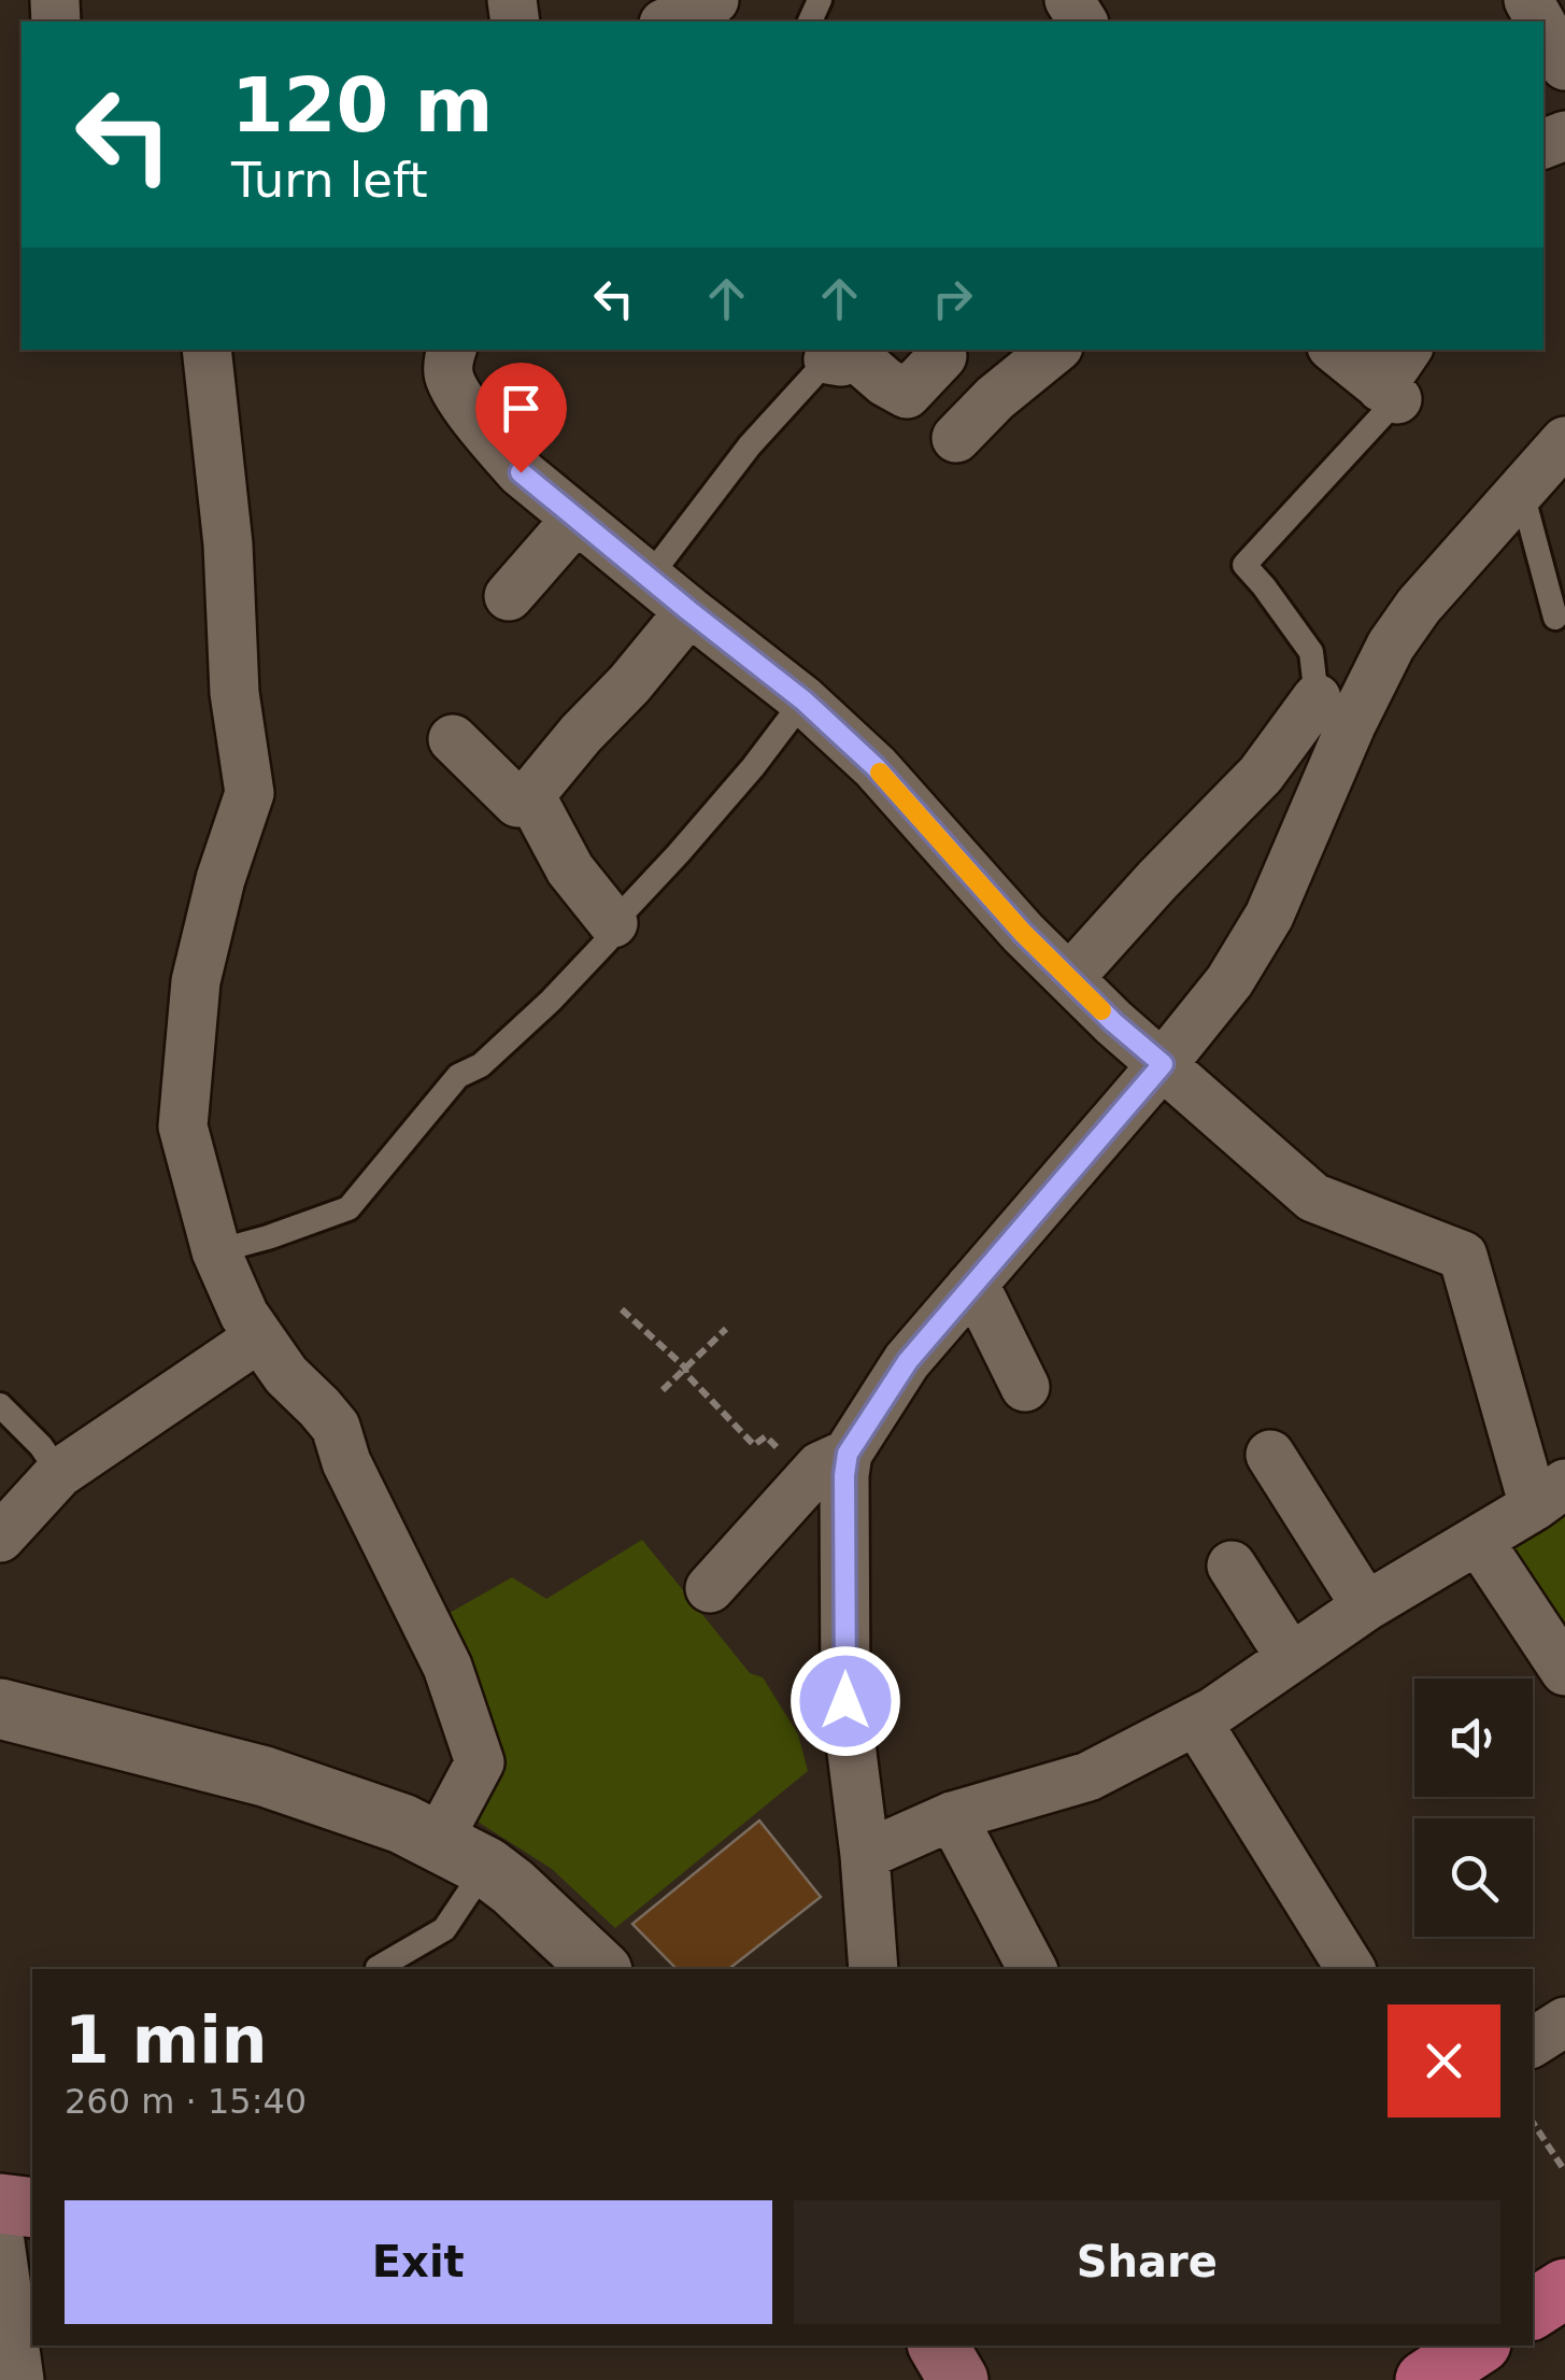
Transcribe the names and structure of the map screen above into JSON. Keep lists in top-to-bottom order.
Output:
{
  "page": {
    "turn": ["120 m", "Turn left"],
    "heading": ["1 min", "260 m · 15:40"],
    "buttons": ["Exit", "Share"]
  }
}
